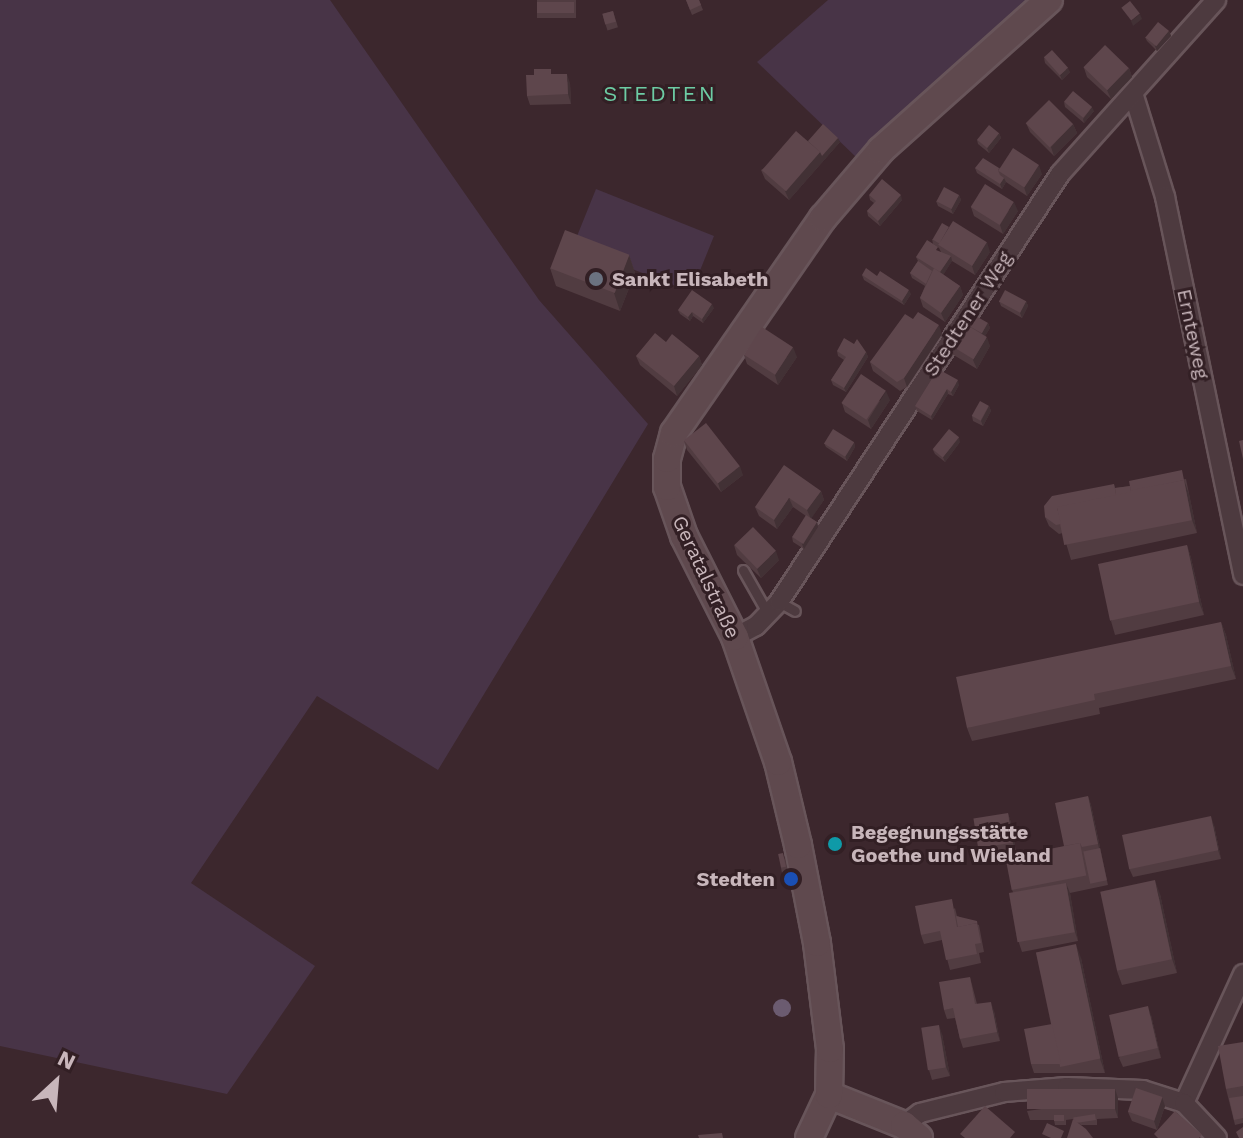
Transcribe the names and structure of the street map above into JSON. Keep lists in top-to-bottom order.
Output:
{
  "streets": {
    "street": ["Stedtener Weg", "Ernteweg", "Geratalstraße"]
  },
  "crossings": [
    ["Stedtener Weg", "Ernteweg"],
    ["Stedtener Weg", "Geratalstraße"]
  ],
  "districts": ["STEDTEN"],
  "places": ["Sankt Elisabeth", "Begegnungsstätte Goethe und Wieland", "Stedten"],
  "north": "top right"
}
